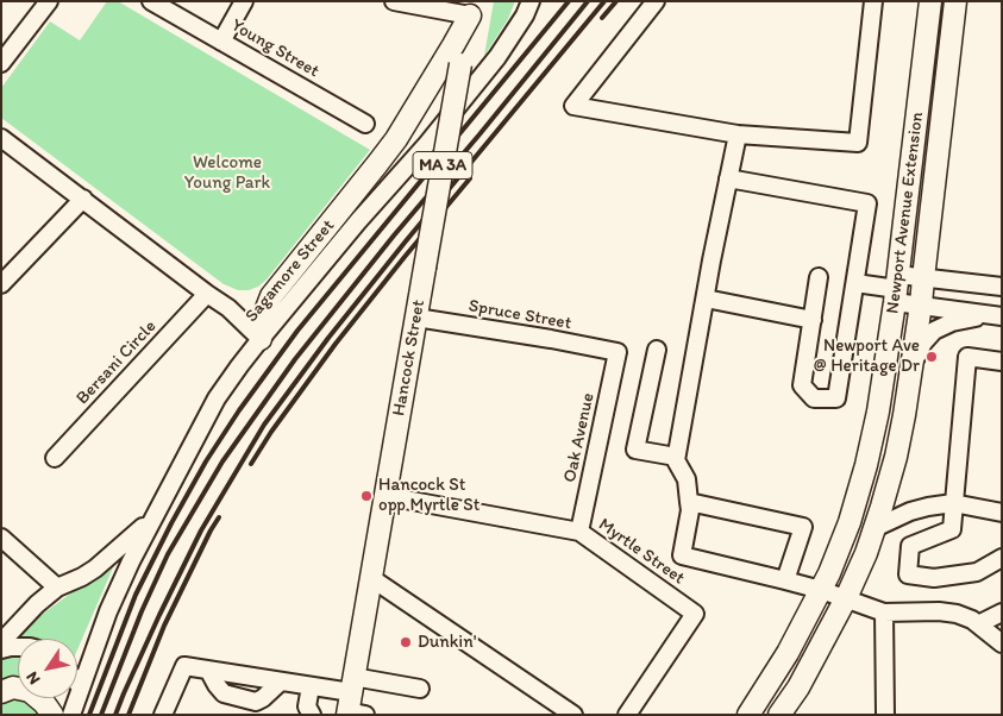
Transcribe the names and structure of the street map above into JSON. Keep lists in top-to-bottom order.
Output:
{
  "streets": {
    "main road": ["MA 3A", "Newport Avenue Extension", "Hancock Street"],
    "street": [
      "Young Street",
      "Sagamore Street",
      "Spruce Street",
      "Bersani Circle",
      "Oak Avenue",
      "Myrtle Street"
    ]
  },
  "crossings": [
    ["Sagamore Street", "Bersani Circle"],
    ["Spruce Street", "Hancock Street"],
    ["Spruce Street", "Oak Avenue"],
    ["Hancock Street", "Myrtle Street"],
    ["Oak Avenue", "Myrtle Street"]
  ],
  "parks": ["Welcome Young Park"],
  "places": ["Newport Ave @ Heritage Dr", "Hancock St opp Myrtle St", "Dunkin'"],
  "north": "bottom left"
}
